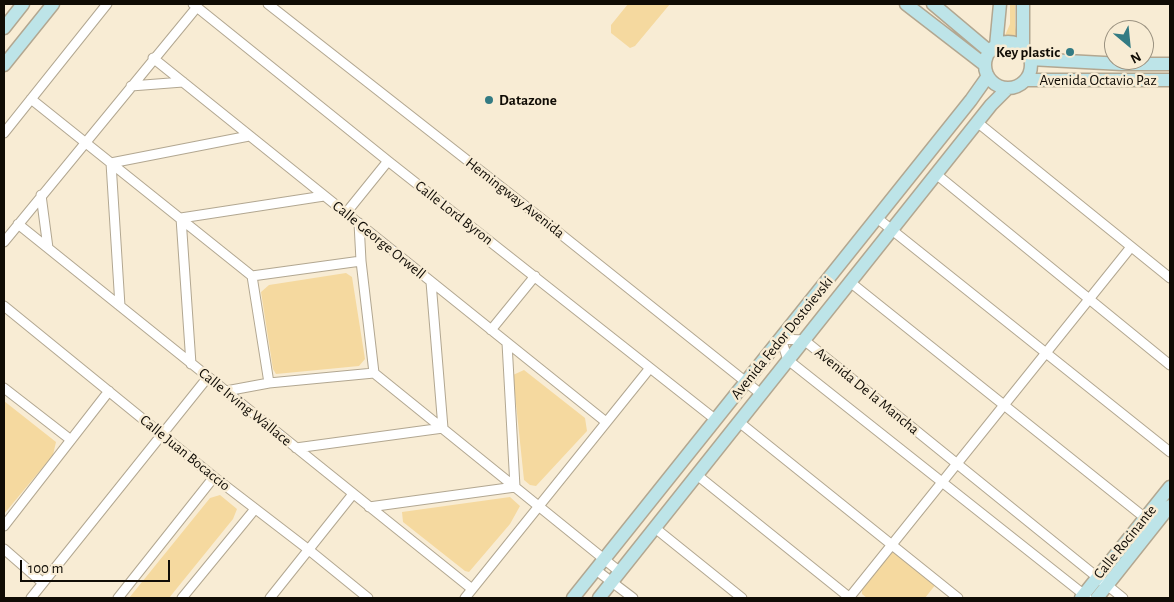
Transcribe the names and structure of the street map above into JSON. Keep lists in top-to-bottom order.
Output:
{
  "streets": {
    "main road": ["Avenida Octavio Paz", "Avenida Fedor Dostoievski", "Calle Rocinante"],
    "street": [
      "Hemingway Avenida",
      "Calle Lord Byron",
      "Calle George Orwell",
      "Avenida De la Mancha",
      "Calle Irving Wallace",
      "Calle Juan Bocaccio"
    ]
  },
  "crossings": [
    ["Avenida Octavio Paz", "Avenida Fedor Dostoievski"],
    ["Hemingway Avenida", "Avenida Fedor Dostoievski"],
    ["Calle Lord Byron", "Avenida Fedor Dostoievski"],
    ["Avenida Fedor Dostoievski", "Avenida De la Mancha"],
    ["Avenida De la Mancha", "Calle Rocinante"]
  ],
  "places": ["Key plastic", "Datazone"],
  "scale_bar": "100 m",
  "north": "bottom right"
}
